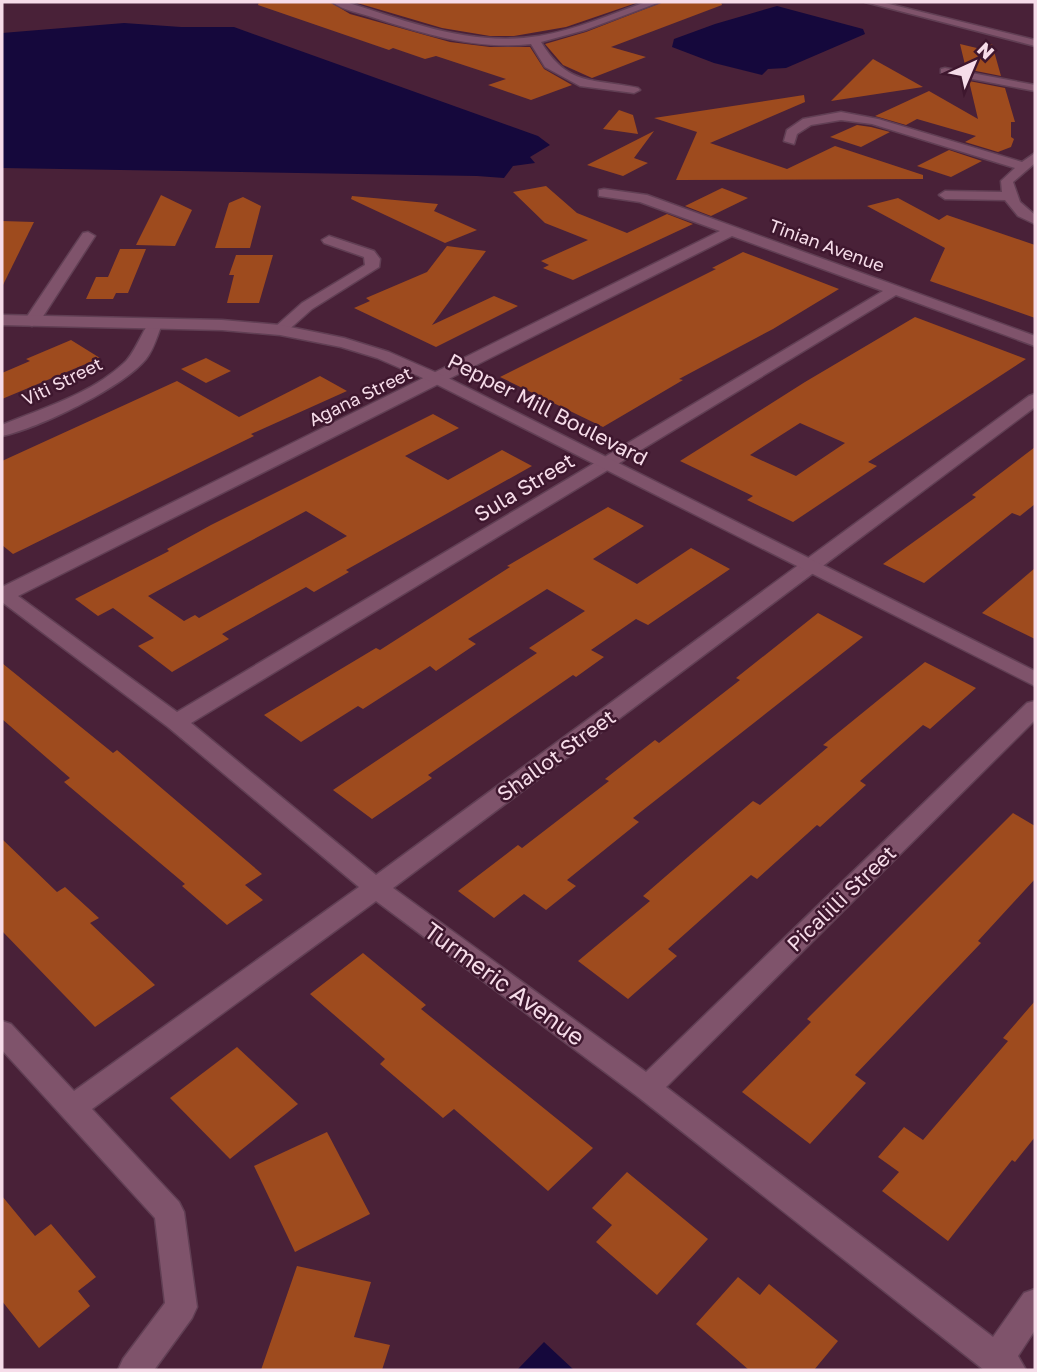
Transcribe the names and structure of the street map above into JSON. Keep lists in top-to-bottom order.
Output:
{
  "streets": {
    "street": [
      "Tinian Avenue",
      "Viti Street",
      "Agana Street",
      "Pepper Mill Boulevard",
      "Sula Street",
      "Shallot Street",
      "Picalilli Street",
      "Turmeric Avenue"
    ]
  },
  "crossings": [
    ["Tinian Avenue", "Agana Street"],
    ["Tinian Avenue", "Sula Street"],
    ["Viti Street", "Pepper Mill Boulevard"],
    ["Agana Street", "Pepper Mill Boulevard"],
    ["Agana Street", "Turmeric Avenue"],
    ["Pepper Mill Boulevard", "Sula Street"],
    ["Pepper Mill Boulevard", "Shallot Street"],
    ["Sula Street", "Turmeric Avenue"],
    ["Shallot Street", "Turmeric Avenue"],
    ["Picalilli Street", "Turmeric Avenue"]
  ],
  "north": "top right"
}
